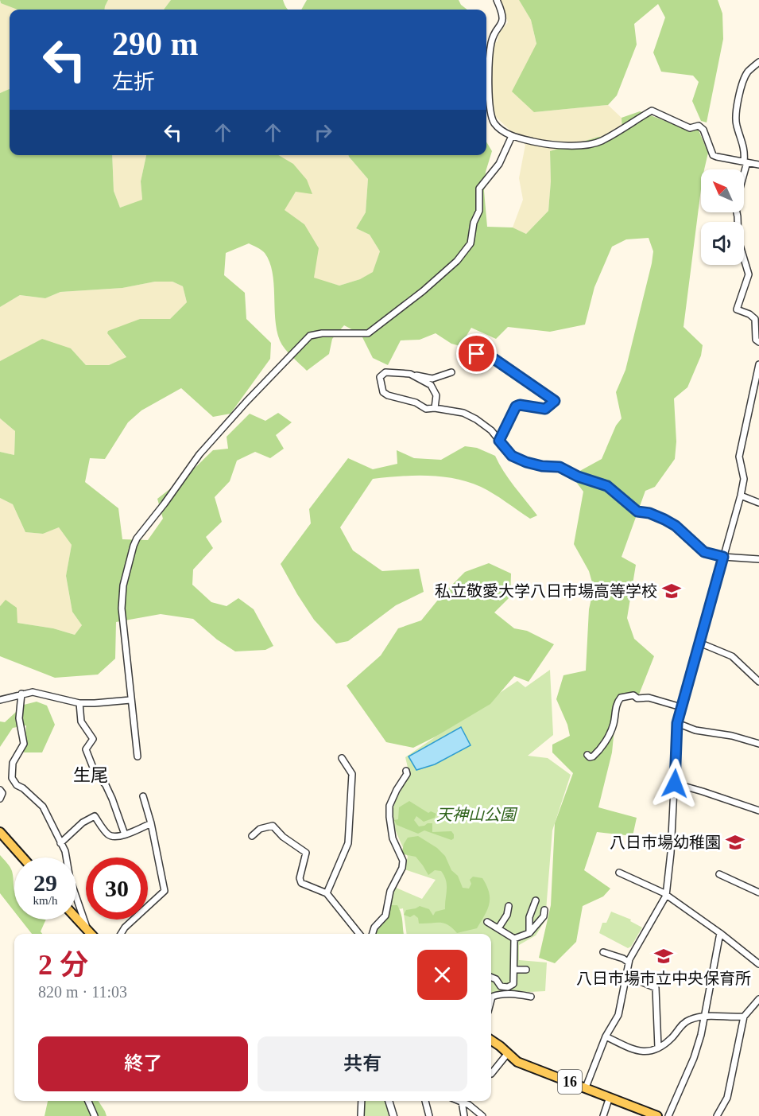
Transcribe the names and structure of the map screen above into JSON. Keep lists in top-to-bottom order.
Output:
{
  "streets": {
    "main road": ["16"]
  },
  "districts": ["生尾"],
  "parks": ["天神山公園"],
  "places": {
    "school or university": ["私立敬愛大学八日市場高等学校", "八日市場幼稚園", "八日市場市立中央保育所"]
  },
  "north": "top left",
  "page": {
    "turn": ["290 m", "左折"],
    "speed": "29 km/h",
    "limit": "30",
    "heading": ["2 分", "820 m · 11:03"],
    "buttons": ["終了", "共有"]
  }
}
